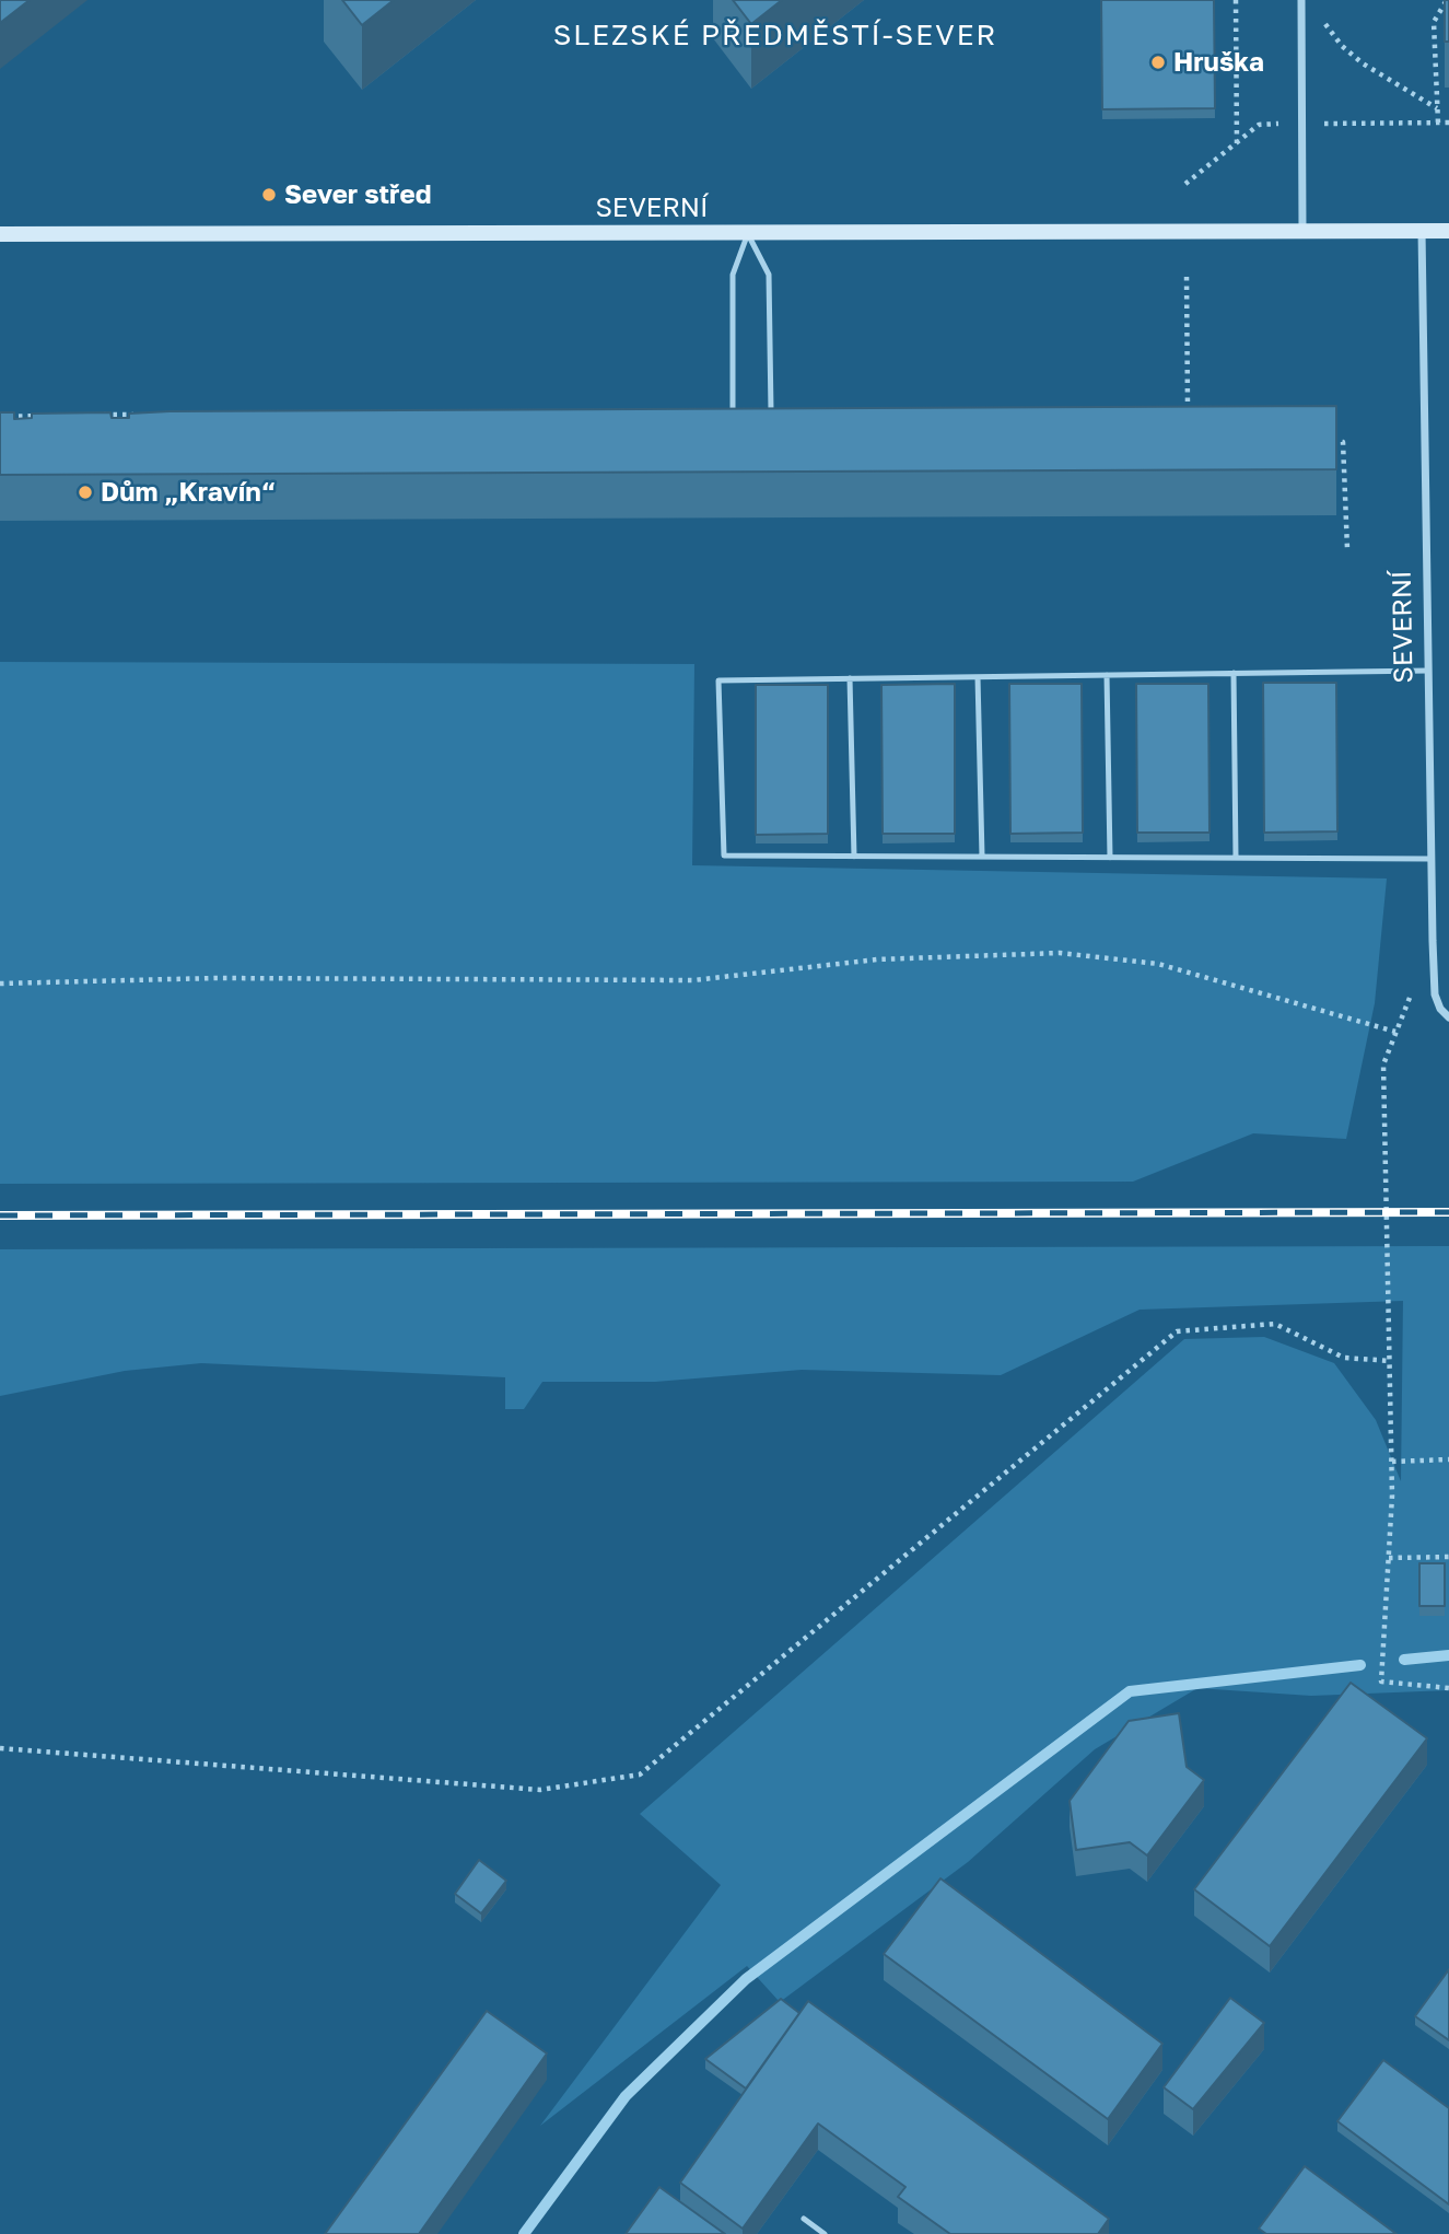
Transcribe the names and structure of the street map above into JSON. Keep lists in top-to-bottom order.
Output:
{
  "streets": {
    "street": ["SEVERNÍ"]
  },
  "districts": ["SLEZSKÉ PŘEDMĚSTÍ-SEVER"],
  "places": ["Hruška", "Sever střed", "Dům „Kravín“"]
}
